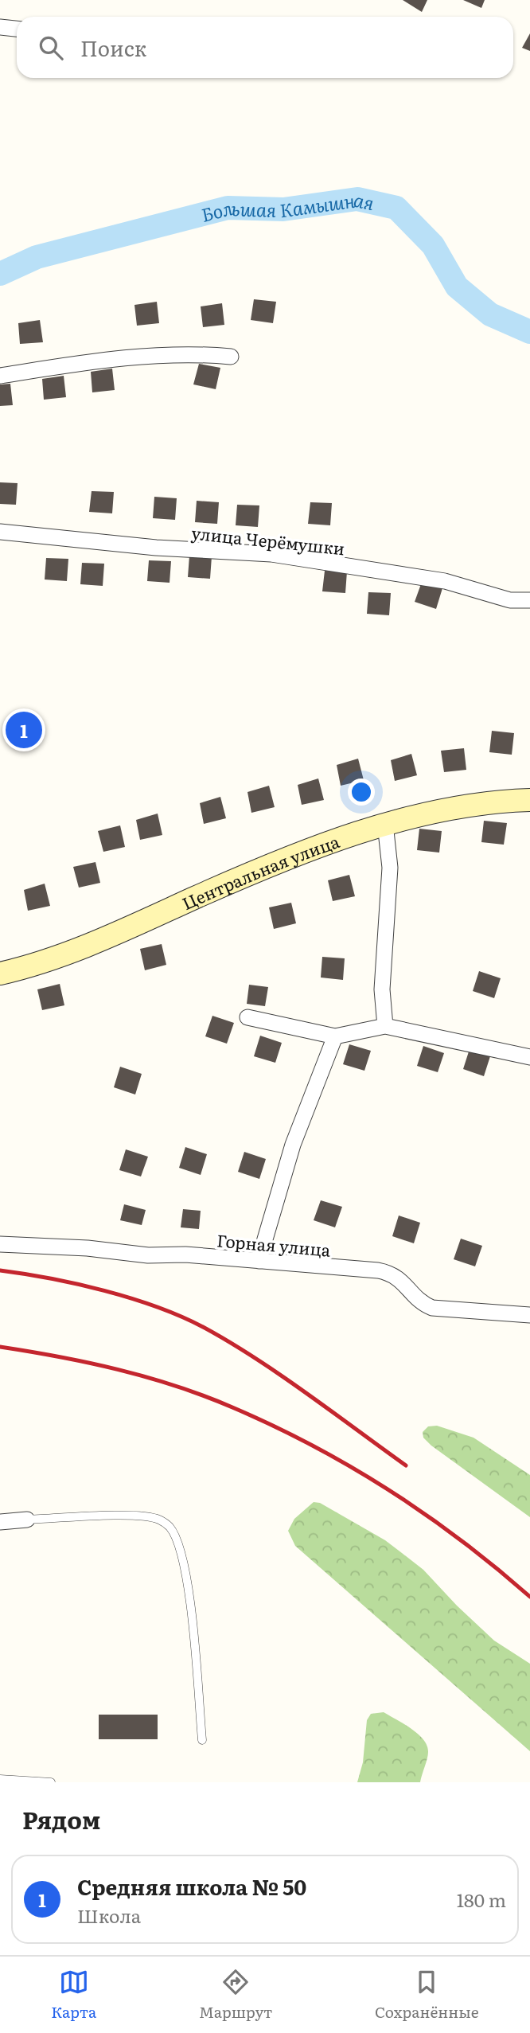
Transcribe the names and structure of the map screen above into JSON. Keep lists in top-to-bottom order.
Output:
{
  "streets": {
    "street": ["улица Черёмушки", "Центральная улица", "Горная улица"]
  },
  "water": ["Большая Камышная"],
  "page": {
    "search": "Поиск",
    "pins": "1",
    "heading": "Рядом",
    "list": [
      {
        "mark": "1",
        "name": "Средняя школа № 50",
        "note": "Школа",
        "value": "180 m"
      }
    ],
    "nav": ["Карта", "Маршрут", "Сохранённые"]
  }
}
